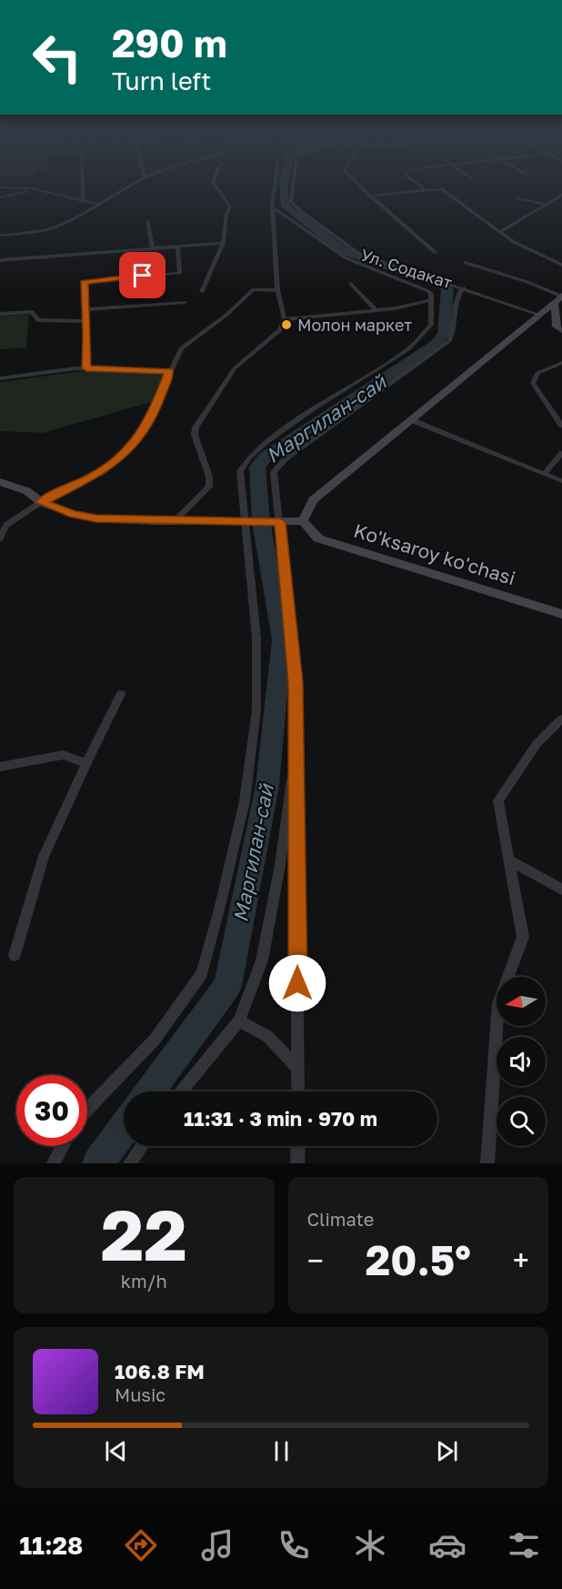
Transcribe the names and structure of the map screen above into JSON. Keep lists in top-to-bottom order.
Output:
{
  "streets": {
    "street": ["Ул. Содакат", "Ko'ksaroy ko'chasi"]
  },
  "water": ["Маргилан-сай"],
  "places": ["Молон маркет"],
  "north": "left",
  "page": {
    "turn": ["290 m", "Turn left"],
    "limit": "30",
    "trip": "11:31 · 3 min · 970 m",
    "tile": [
      ["22", "km/h"],
      "Climate"
    ],
    "heat": ["−", "20.5°", "+"],
    "song": ["106.8 FM", "Music"],
    "tabs": "11:28"
  }
}
